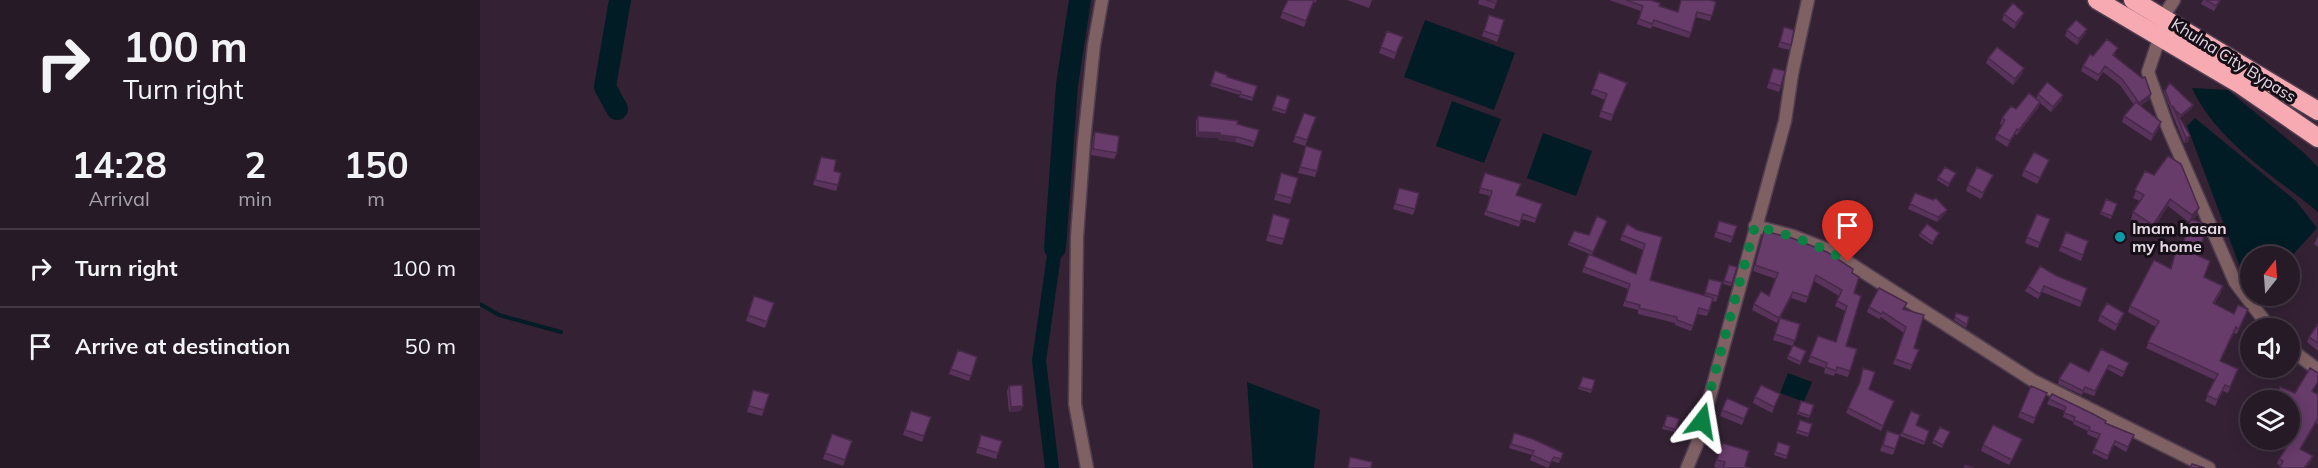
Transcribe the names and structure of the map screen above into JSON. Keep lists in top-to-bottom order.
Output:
{
  "streets": {
    "highway": ["Khulna City Bypass"]
  },
  "places": ["Imam hasan my home"],
  "north": "top",
  "page": {
    "turn": ["100 m", "Turn right"],
    "eta": [
      "14:28",
      "Arrival",
      "2",
      "min",
      "150",
      "m"
    ],
    "list": [
      {
        "name": "Turn right",
        "value": "100 m"
      },
      {
        "name": "Arrive at destination",
        "value": "50 m"
      }
    ]
  }
}
